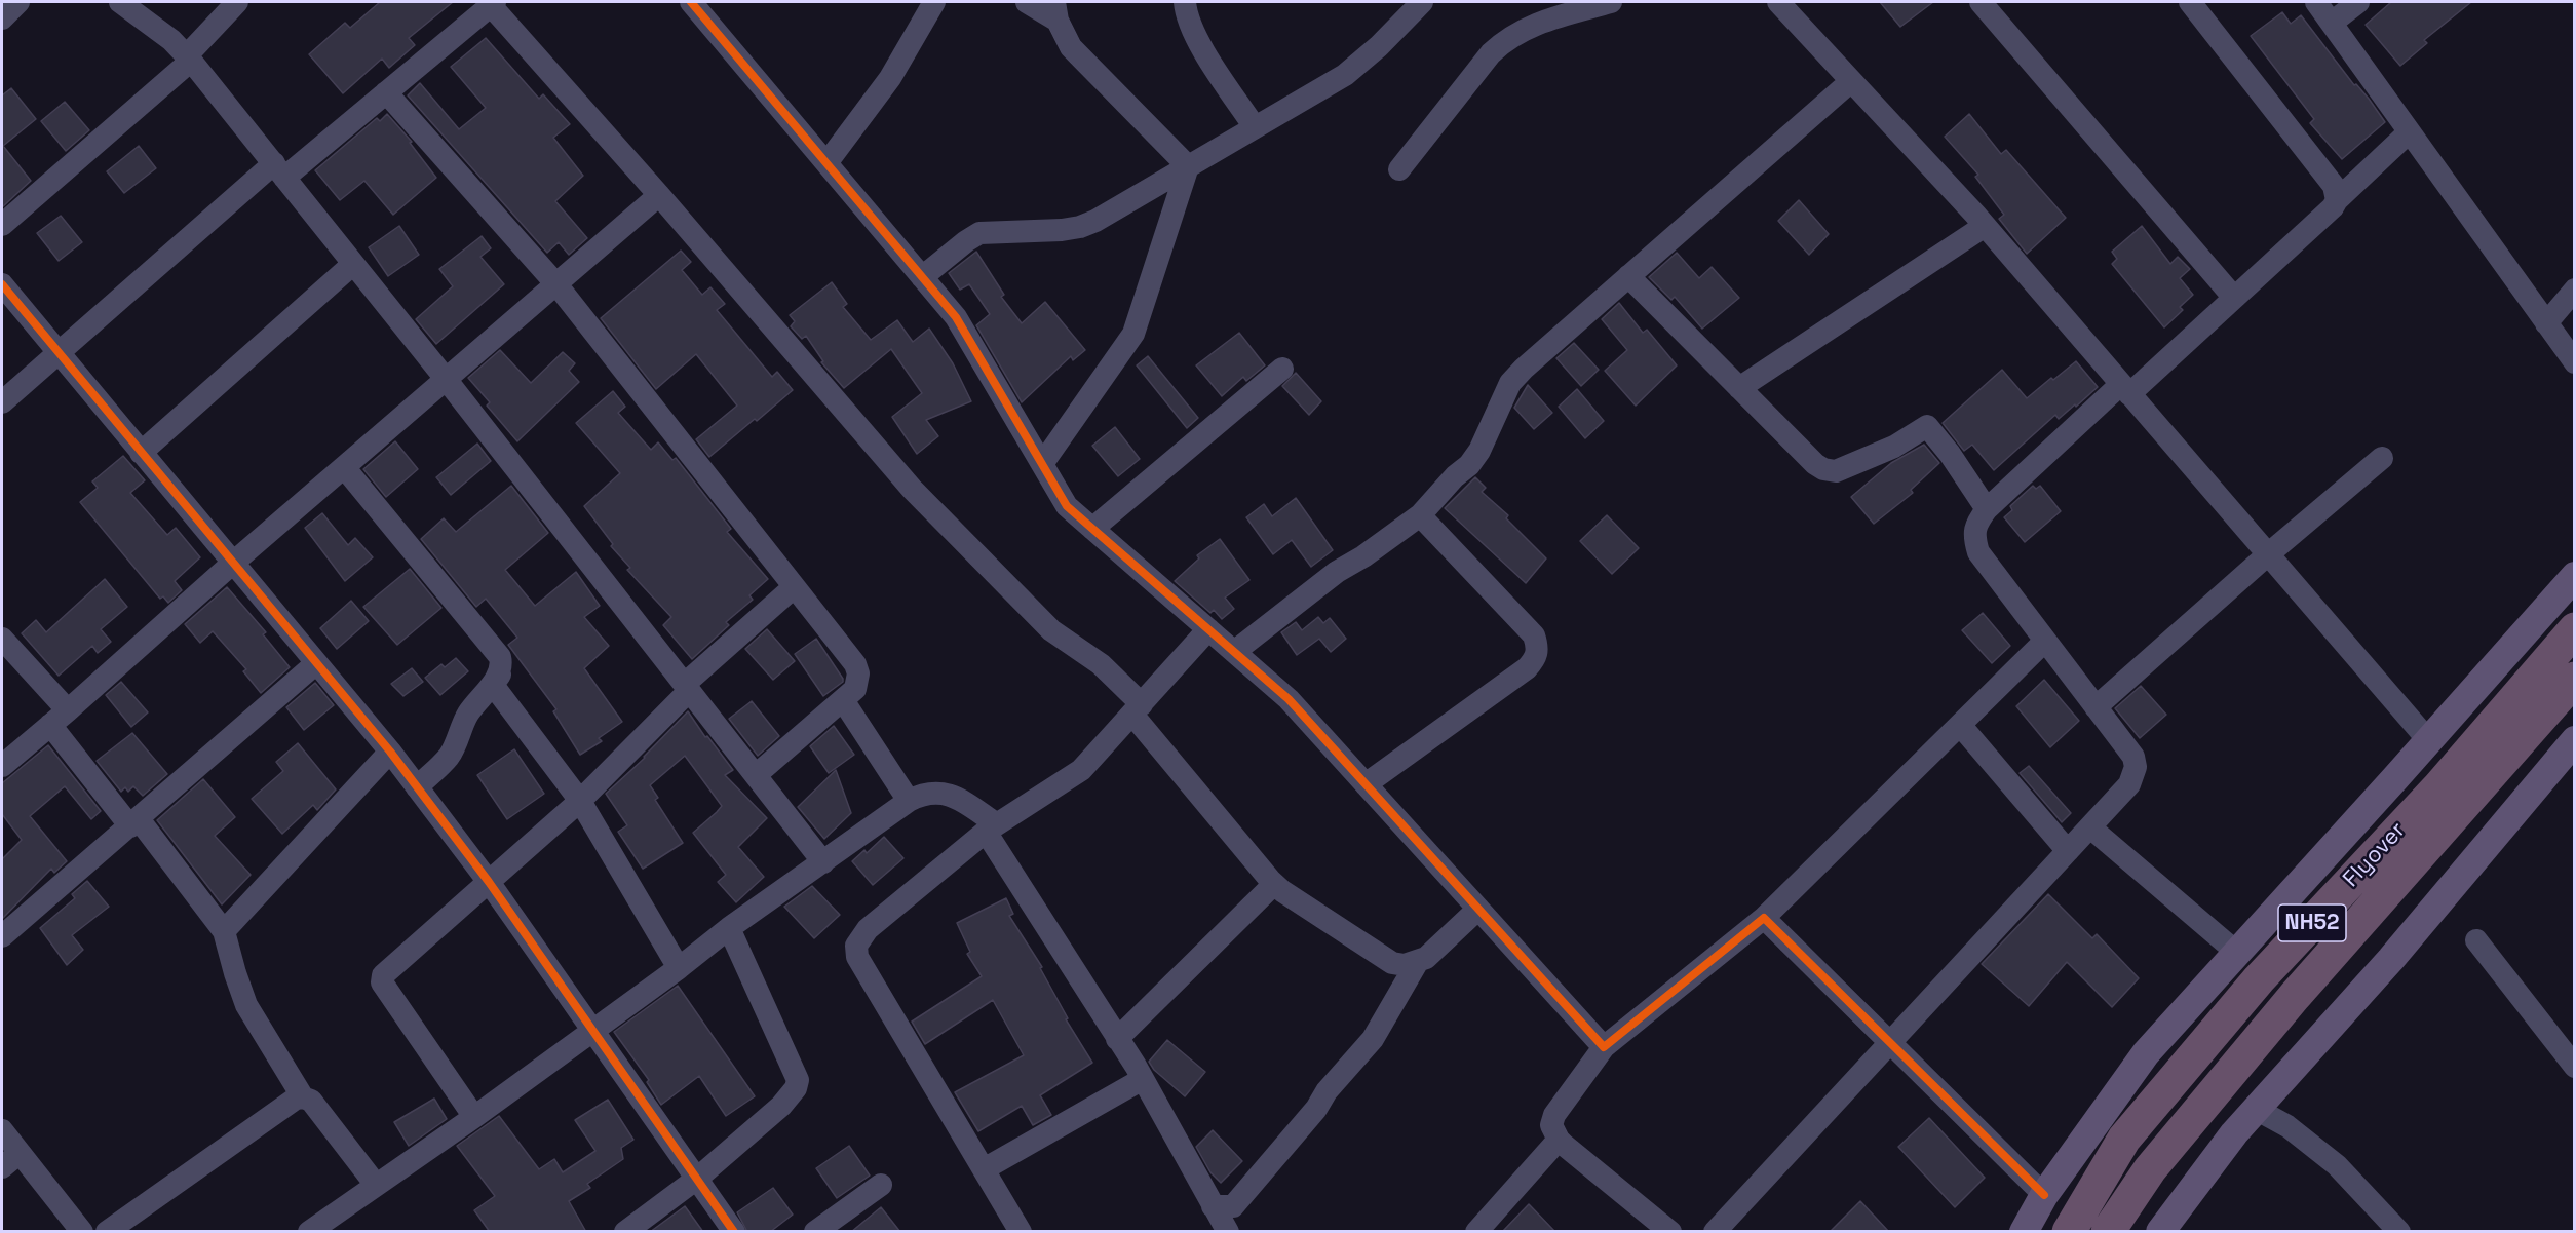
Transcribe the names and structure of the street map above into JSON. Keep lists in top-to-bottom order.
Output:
{
  "streets": {
    "highway": ["Flyover", "NH52"]
  }
}
